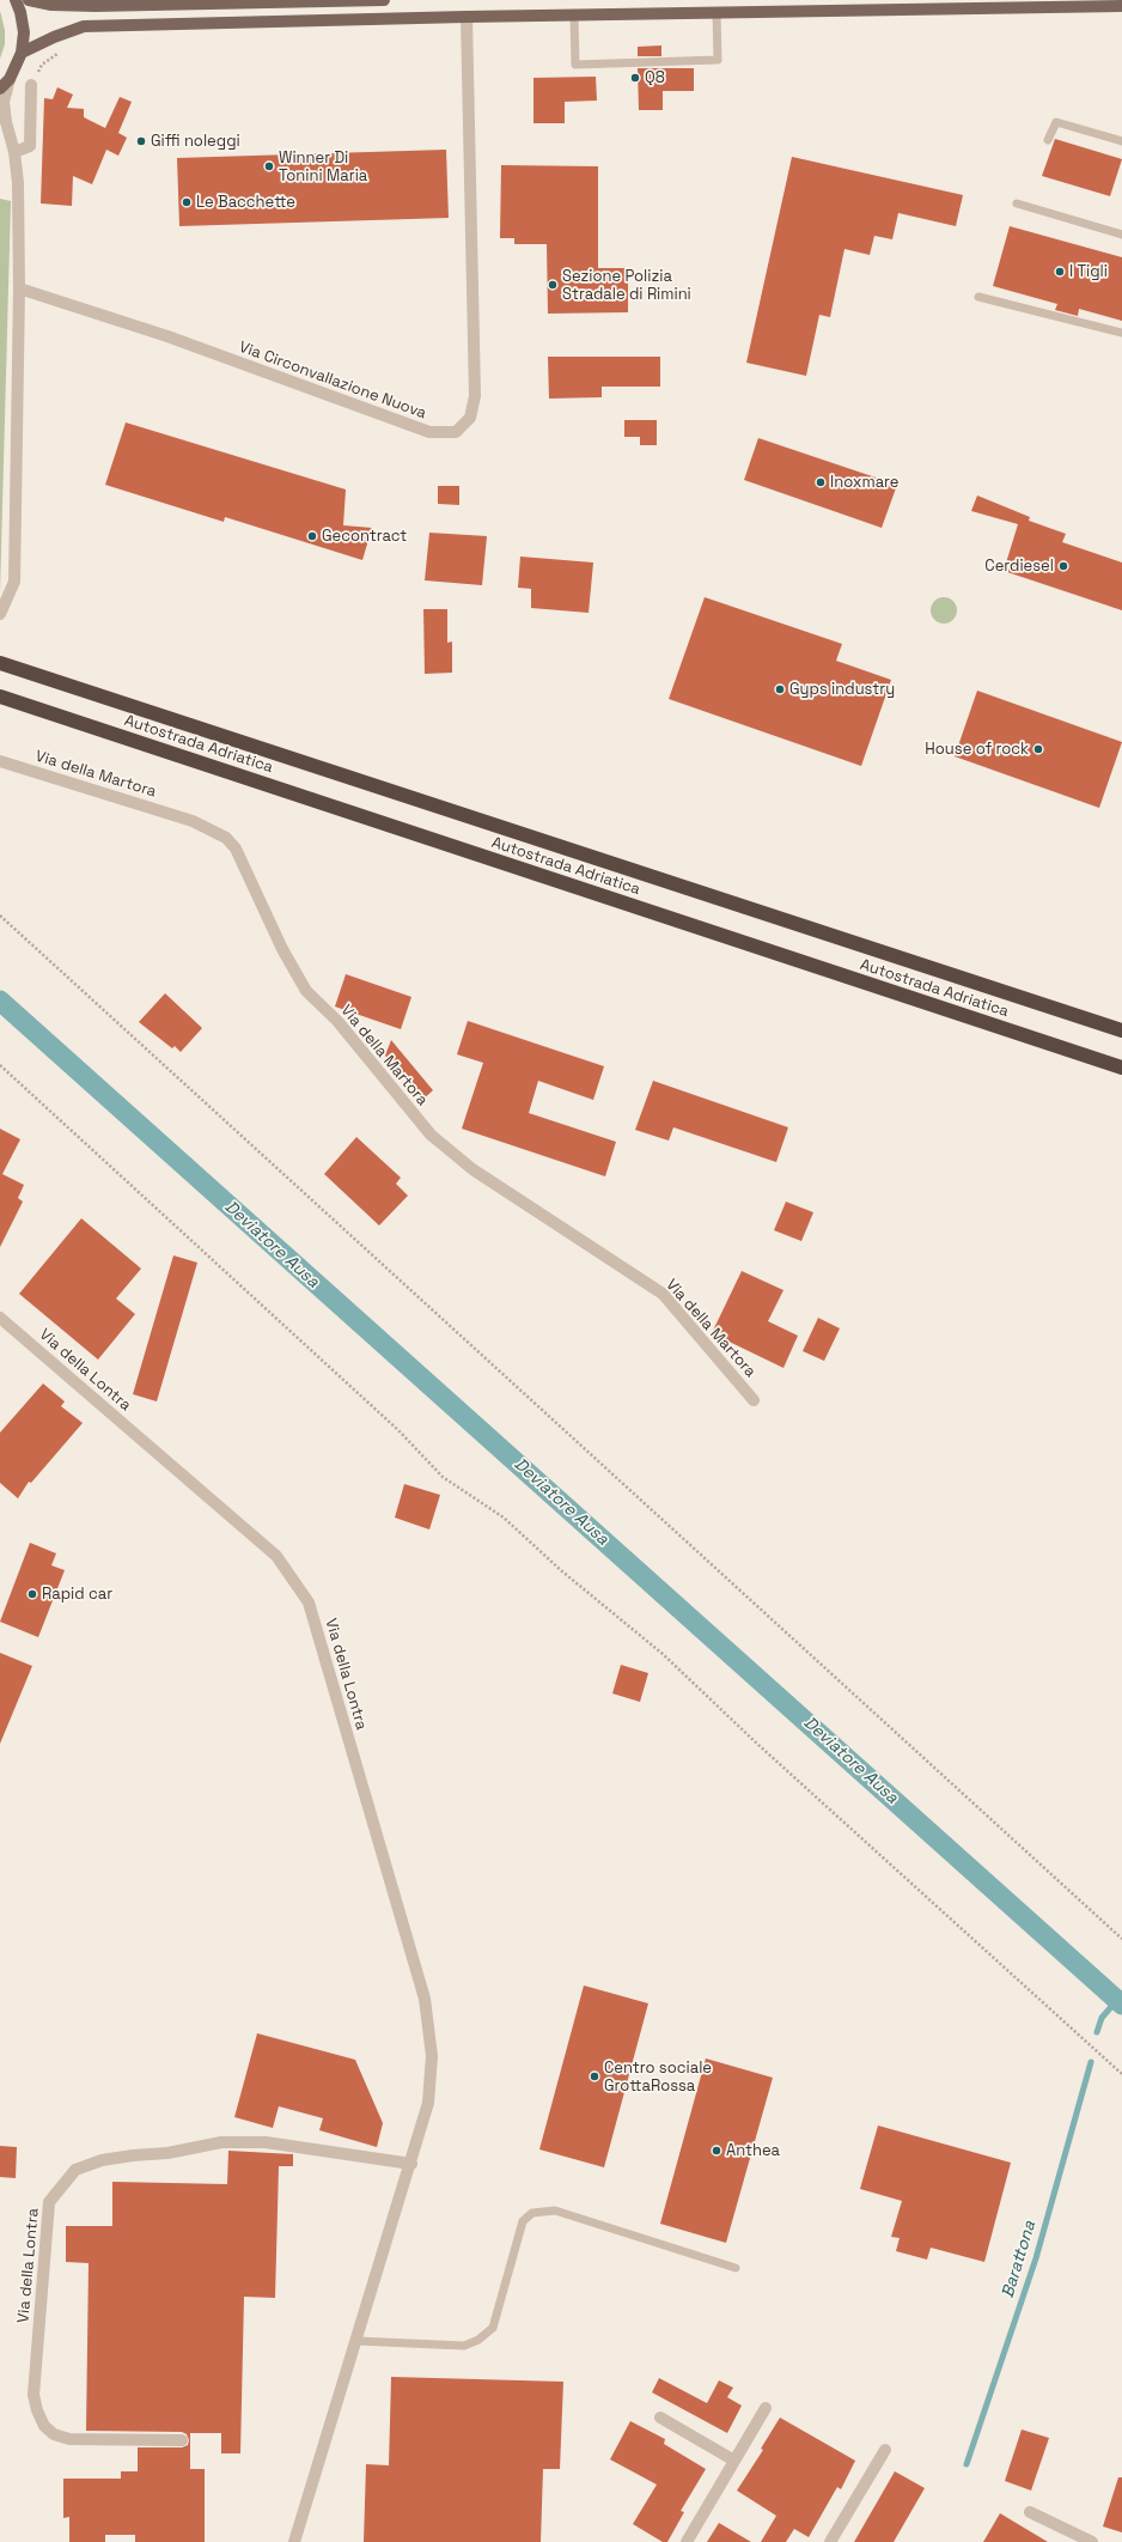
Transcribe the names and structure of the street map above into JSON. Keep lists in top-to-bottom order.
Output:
{
  "streets": {
    "highway": ["Autostrada Adriatica"],
    "street": ["Via Circonvallazione Nuova", "Via della Martora", "Via della Lontra"]
  },
  "water": ["Deviatore Ausa", "Barattona"],
  "places": [
    "Q8",
    "Giffi noleggi",
    "Winner Di Tonini Maria",
    "Le Bacchette",
    "I Tigli",
    "Sezione Polizia Stradale di Rimini",
    "Inoxmare",
    "Gecontract",
    "Cerdiesel",
    "Gyps industry",
    "House of rock",
    "Rapid car",
    "Centro sociale GrottaRossa",
    "Anthea"
  ]
}
